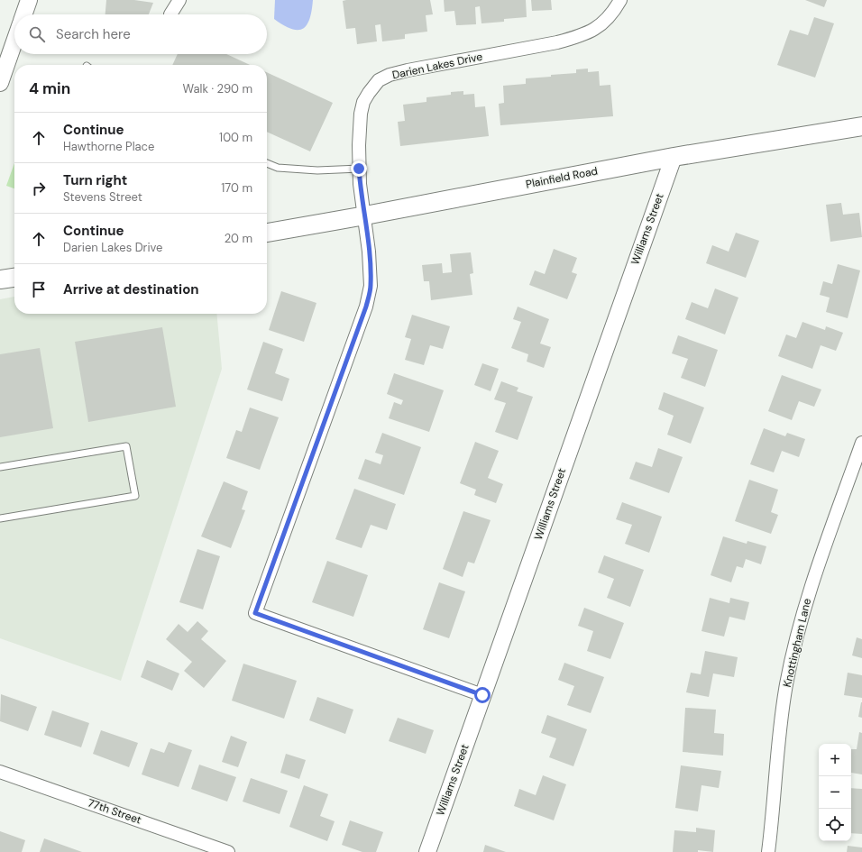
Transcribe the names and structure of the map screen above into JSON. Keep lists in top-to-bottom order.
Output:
{
  "streets": {
    "main road": ["Plainfield Road"],
    "street": [
      "Darien Lakes Drive",
      "Williams Street",
      "Knottingham Lane",
      "77th Street"
    ]
  },
  "crossings": [
    ["Darien Lakes Drive", "Plainfield Road"],
    ["Darien Lakes Drive", "Williams Street"],
    ["Plainfield Road", "Williams Street"]
  ],
  "page": {
    "search": "Search here",
    "heading": ["4 min", "Walk · 290 m"],
    "list": [
      ["Continue", "Hawthorne Place", "100 m"],
      ["Turn right", "Stevens Street", "170 m"],
      ["Continue", "Darien Lakes Drive", "20 m"],
      "Arrive at destination"
    ],
    "map_buttons": ["+", "−"]
  }
}
